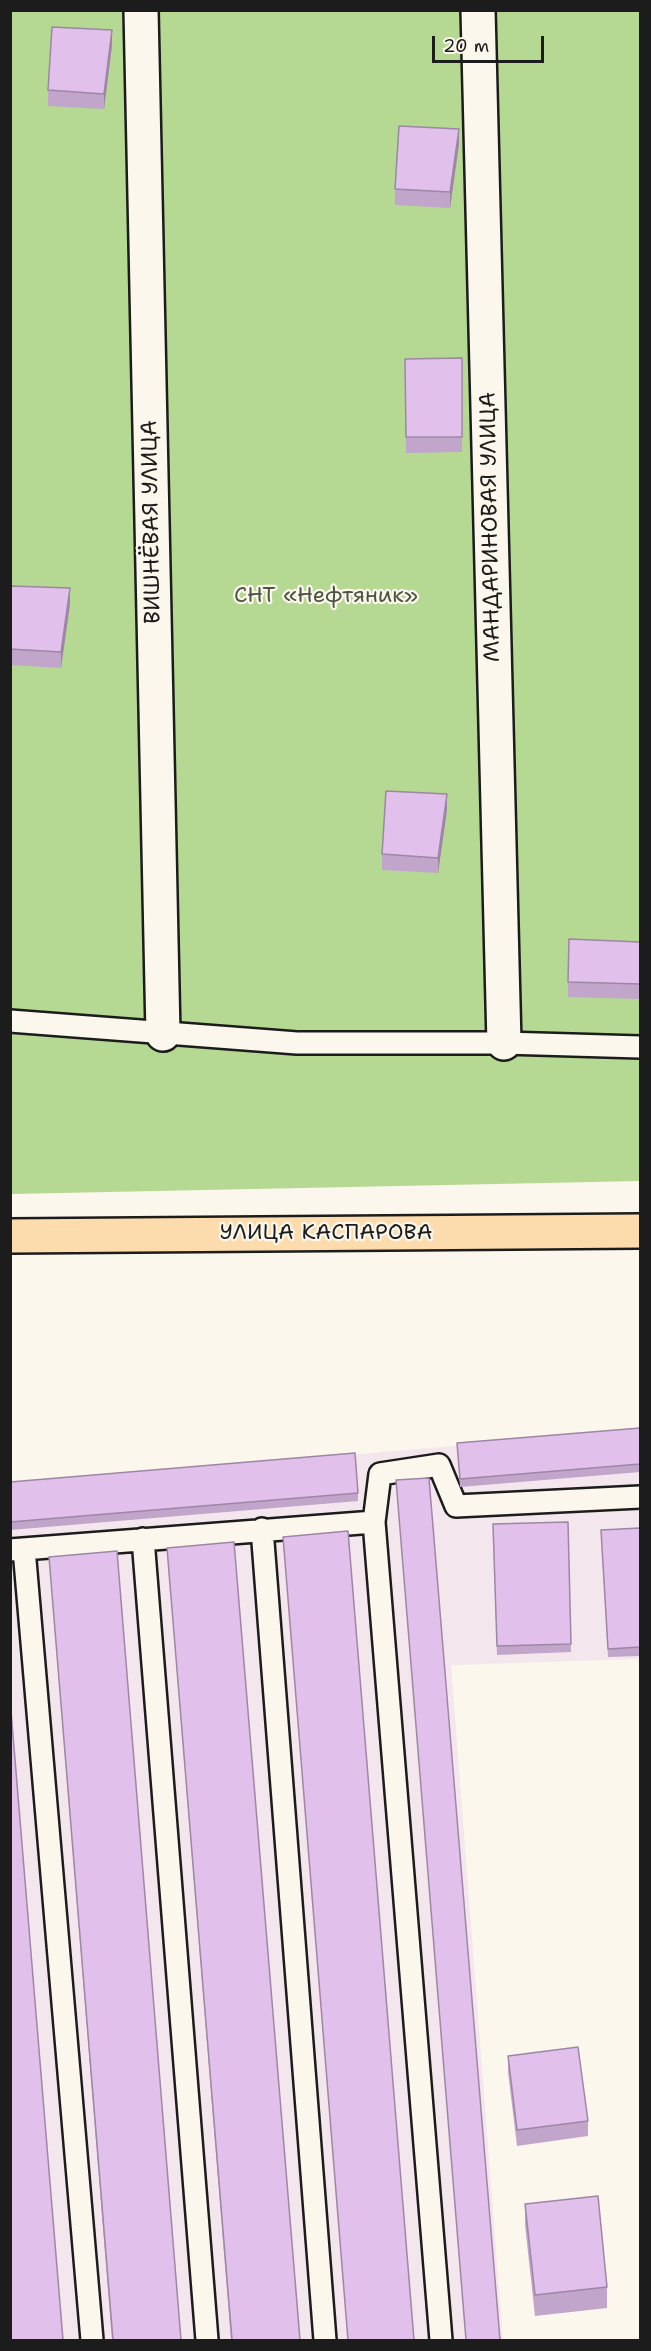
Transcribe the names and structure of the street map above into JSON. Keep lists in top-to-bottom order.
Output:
{
  "streets": {
    "main road": ["УЛИЦА КАСПАРОВА"],
    "street": ["ВИШНЁВАЯ УЛИЦА", "МАНДАРИНОВАЯ УЛИЦА"]
  },
  "parks": ["СНТ «Нефтяник»"],
  "scale_bar": "20 m"
}
